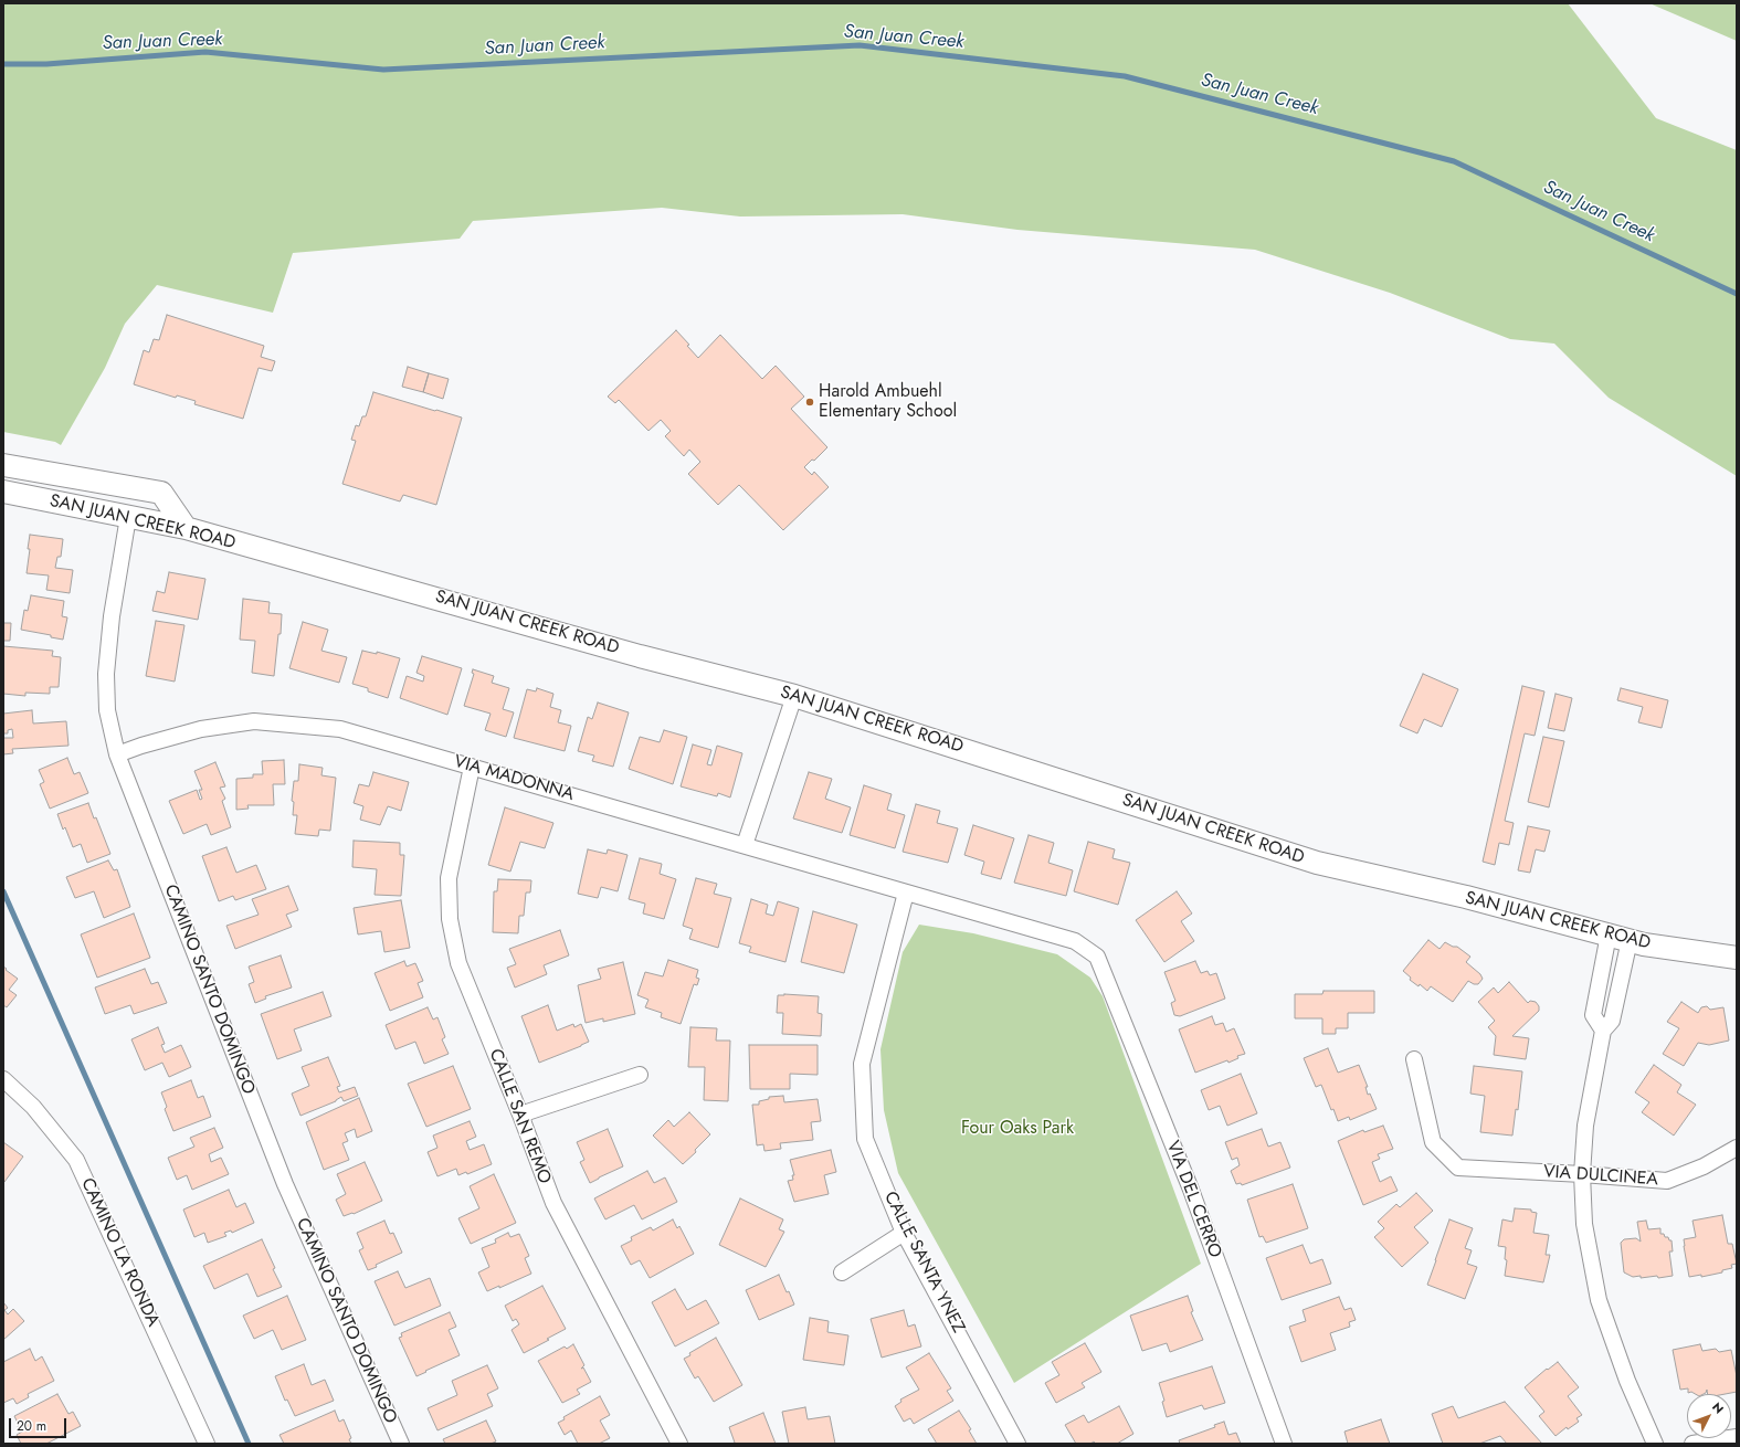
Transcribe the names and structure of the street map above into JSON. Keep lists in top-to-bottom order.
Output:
{
  "streets": {
    "street": [
      "SAN JUAN CREEK ROAD",
      "VIA MADONNA",
      "CAMINO SANTO DOMINGO",
      "CALLE SAN REMO",
      "VIA DULCINEA",
      "VIA DEL CERRO",
      "CAMINO LA RONDA",
      "CALLE SANTA YNEZ"
    ]
  },
  "crossings": [
    ["SAN JUAN CREEK ROAD", "CAMINO SANTO DOMINGO"],
    ["VIA MADONNA", "CAMINO SANTO DOMINGO"],
    ["VIA MADONNA", "CALLE SAN REMO"],
    ["VIA MADONNA", "VIA DEL CERRO"],
    ["VIA MADONNA", "CALLE SANTA YNEZ"]
  ],
  "water": ["San Juan Creek"],
  "parks": ["Four Oaks Park"],
  "places": ["Harold Ambuehl Elementary School"],
  "scale_bar": "20 m",
  "north": "top right"
}
